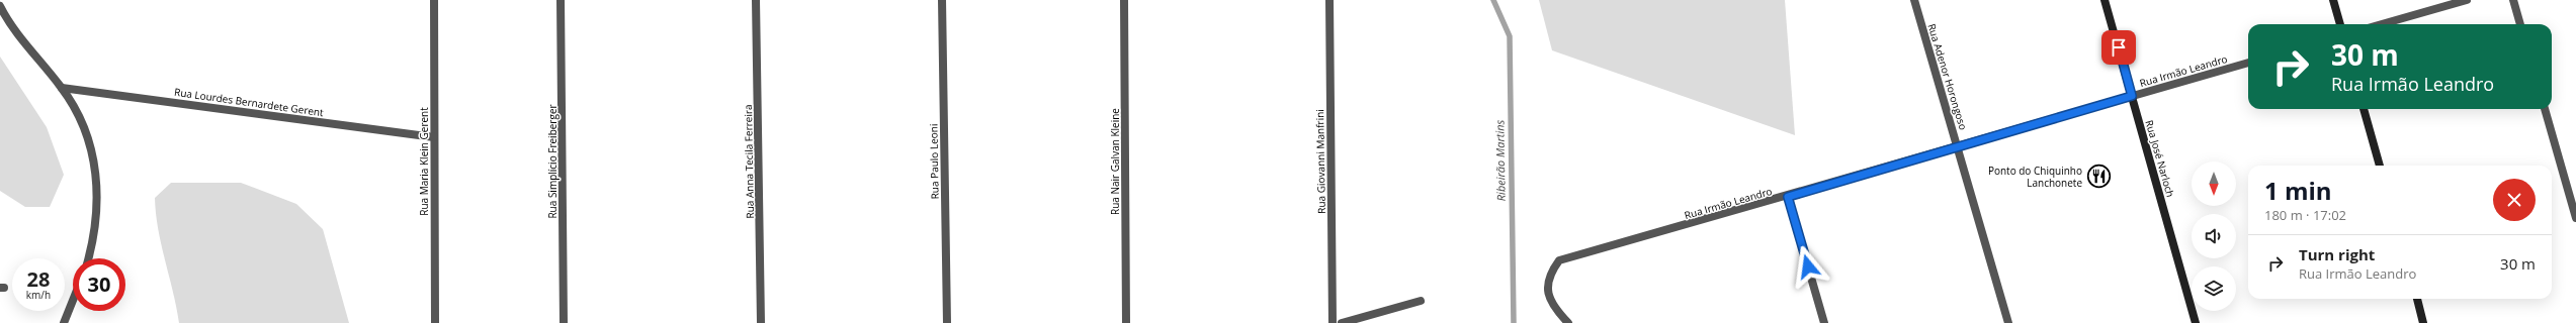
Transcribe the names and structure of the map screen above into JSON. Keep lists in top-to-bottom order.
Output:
{
  "streets": {
    "main road": ["Rua José Narloch"],
    "street": [
      "Rua Irmão Leandro",
      "Rua Adenor Horongoso",
      "Rua Lourdes Bernardete Gerent",
      "Rua Maria Klein Gerent",
      "Rua Simplício Freiberger",
      "Rua Anna Tecila Ferreira",
      "Rua Paulo Leoni",
      "Rua Nair Galvan Kleine",
      "Rua Giovanni Manfrini"
    ]
  },
  "crossings": [
    ["Rua Irmão Leandro", "Rua Adenor Horongoso"],
    ["Rua Irmão Leandro", "Rua José Narloch"],
    ["Rua Lourdes Bernardete Gerent", "Rua Maria Klein Gerent"]
  ],
  "water": ["Ribeirão Martins"],
  "places": {
    "restaurant": ["Ponto do Chiquinho Lanchonete"]
  },
  "north": "bottom",
  "page": {
    "turn": ["30 m", "Rua Irmão Leandro"],
    "heading": ["1 min", "180 m · 17:02"],
    "list": [
      {
        "name": "Turn right",
        "note": "Rua Irmão Leandro",
        "value": "30 m"
      }
    ],
    "speed": "28 km/h",
    "limit": "30"
  }
}
